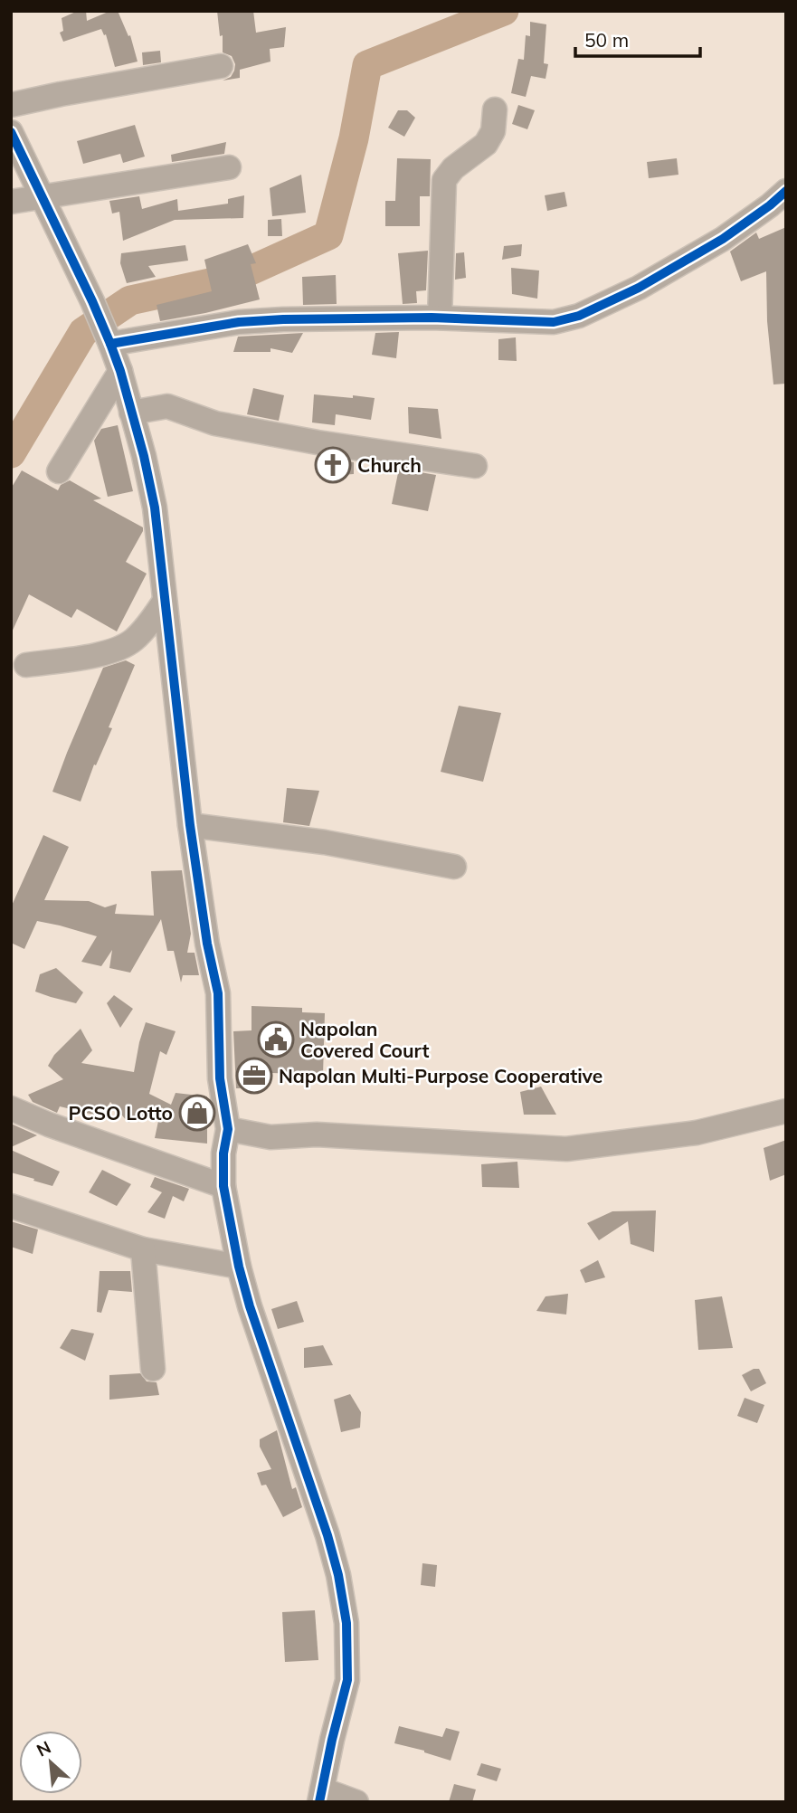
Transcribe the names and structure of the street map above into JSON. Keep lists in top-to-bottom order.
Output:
{
  "places": {
    "church": ["Church"],
    "public building": ["Napolan Covered Court"],
    "office": ["Napolan Multi-Purpose Cooperative"],
    "shop": ["PCSO Lotto"]
  },
  "scale_bar": "50 m",
  "north": "top left"
}
